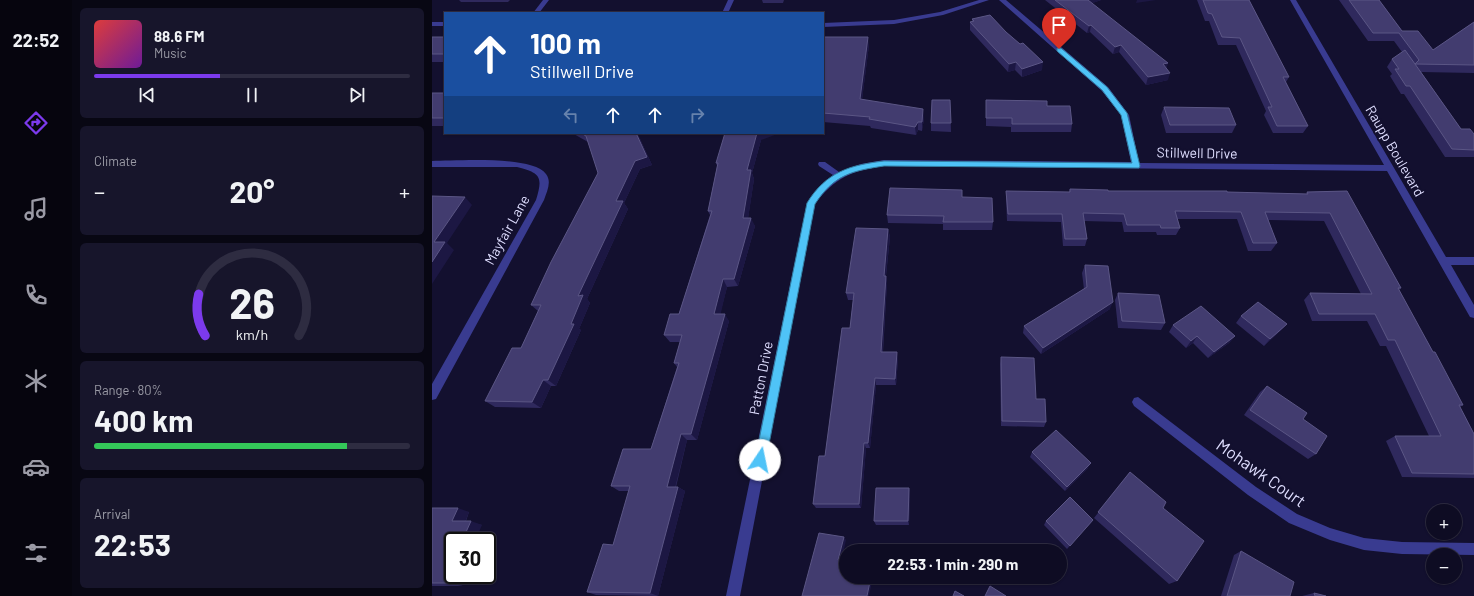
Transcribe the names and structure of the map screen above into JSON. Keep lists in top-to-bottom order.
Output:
{
  "streets": {
    "street": [
      "Raupp Boulevard",
      "Stillwell Drive",
      "Mayfair Lane",
      "Patton Drive",
      "Mohawk Court"
    ]
  },
  "crossings": [
    ["Raupp Boulevard", "Stillwell Drive"],
    ["Stillwell Drive", "Patton Drive"]
  ],
  "page": {
    "tabs": "22:52",
    "turn": ["100 m", "Stillwell Drive"],
    "song": ["88.6 FM", "Music"],
    "tile": [
      "Climate",
      ["Range · 80%", "400 km"],
      ["Arrival", "22:53"]
    ],
    "heat": ["−", "20°", "+"],
    "map_buttons": ["+", "−"],
    "limit": "30",
    "trip": "22:53 · 1 min · 290 m",
    "gauge": ["26", "km/h"]
  }
}
